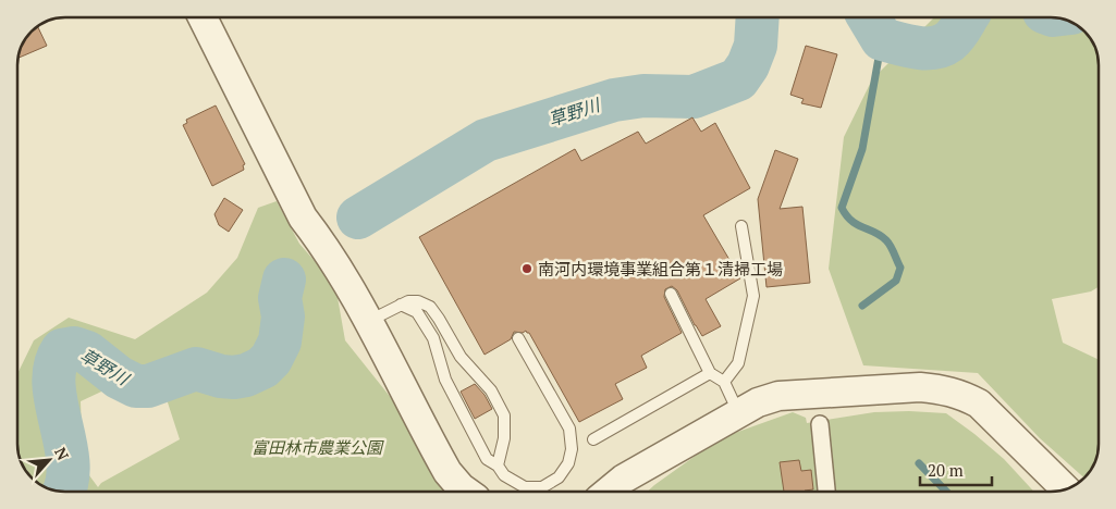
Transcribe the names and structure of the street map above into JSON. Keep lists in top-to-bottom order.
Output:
{
  "water": ["草野川"],
  "parks": ["富田林市農業公園"],
  "places": ["南河内環境事業組合第１清掃工場"],
  "scale_bar": "20 m",
  "north": "top right"
}
